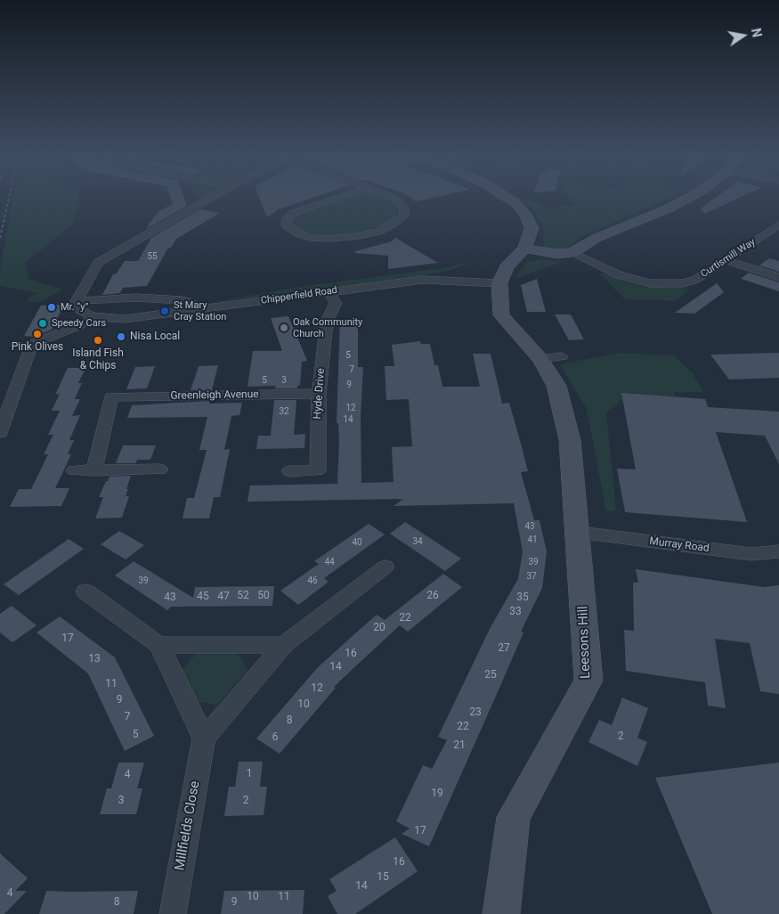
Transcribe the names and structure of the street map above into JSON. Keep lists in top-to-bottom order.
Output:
{
  "streets": {
    "street": [
      "Curtismill Way",
      "Chipperfield Road",
      "Hyde Drive",
      "Greenleigh Avenue",
      "Murray Road",
      "Leesons Hill",
      "Millfields Close"
    ]
  },
  "crossings": [
    ["Chipperfield Road", "Hyde Drive"],
    ["Chipperfield Road", "Leesons Hill"],
    ["Hyde Drive", "Greenleigh Avenue"],
    ["Murray Road", "Leesons Hill"]
  ],
  "places": [
    "Mr. “y”",
    "St Mary Cray Station",
    "Speedy Cars",
    "Oak Community Church",
    "Pink Olives",
    "Nisa Local",
    "Island Fish & Chips"
  ],
  "house_numbers": [
    "55",
    "5",
    "7",
    "5",
    "3",
    "9",
    "12",
    "32",
    "14",
    "43",
    "41",
    "34",
    "40",
    "44",
    "39",
    "37",
    "39",
    "46",
    "52",
    "50",
    "26",
    "45",
    "47",
    "43",
    "35",
    "33",
    "22",
    "20",
    "17",
    "27",
    "16",
    "13",
    "14",
    "25",
    "11",
    "12",
    "9",
    "10",
    "23",
    "7",
    "8",
    "22",
    "5",
    "2",
    "6",
    "21",
    "1",
    "4",
    "19",
    "3",
    "2",
    "17",
    "16",
    "15",
    "14",
    "4",
    "10",
    "11",
    "8",
    "9"
  ],
  "north": "right"
}
